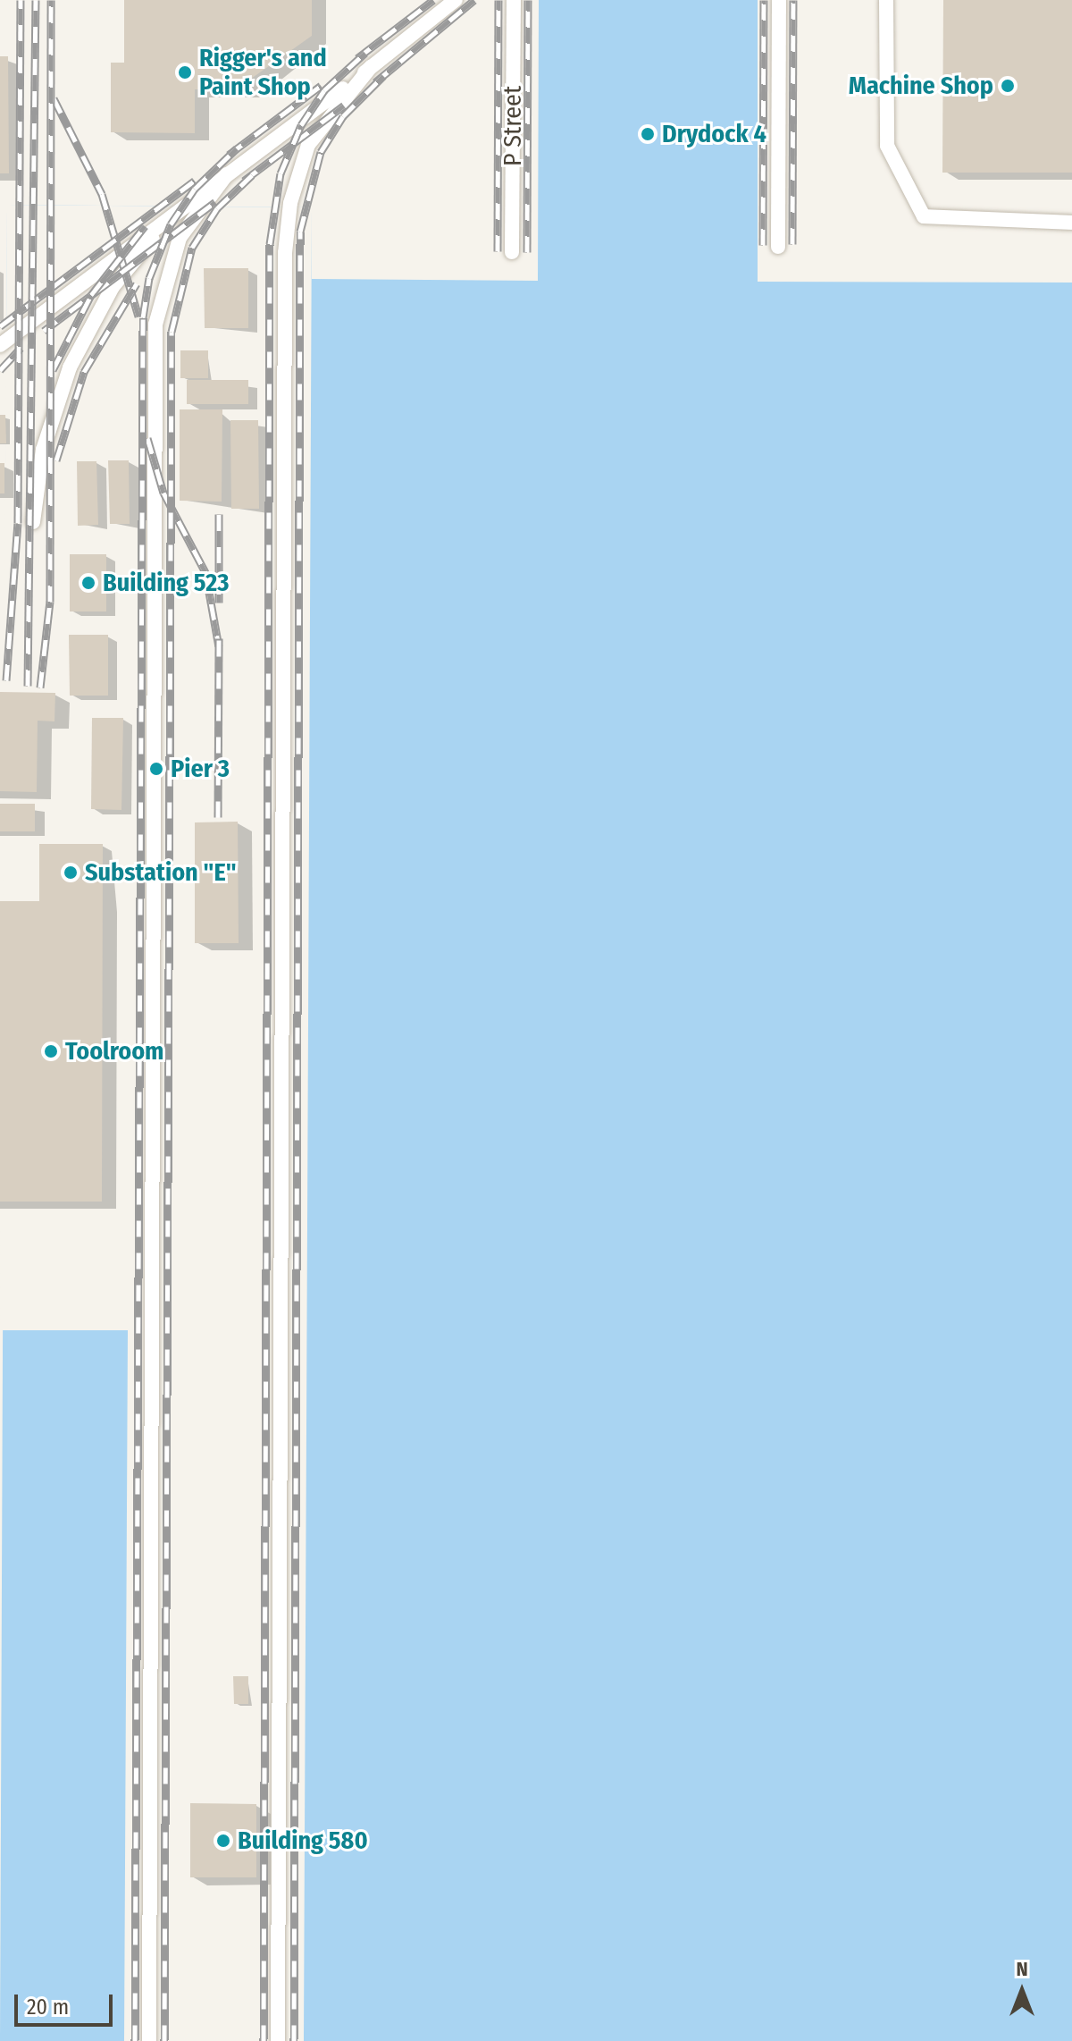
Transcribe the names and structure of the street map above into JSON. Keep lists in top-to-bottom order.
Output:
{
  "streets": {
    "lane": ["P Street"]
  },
  "places": [
    "Rigger's and Paint Shop",
    "Machine Shop",
    "Drydock 4",
    "Building 523",
    "Pier 3",
    "Substation \"E\"",
    "Toolroom",
    "Building 580"
  ],
  "scale_bar": "20 m",
  "north": "top"
}
